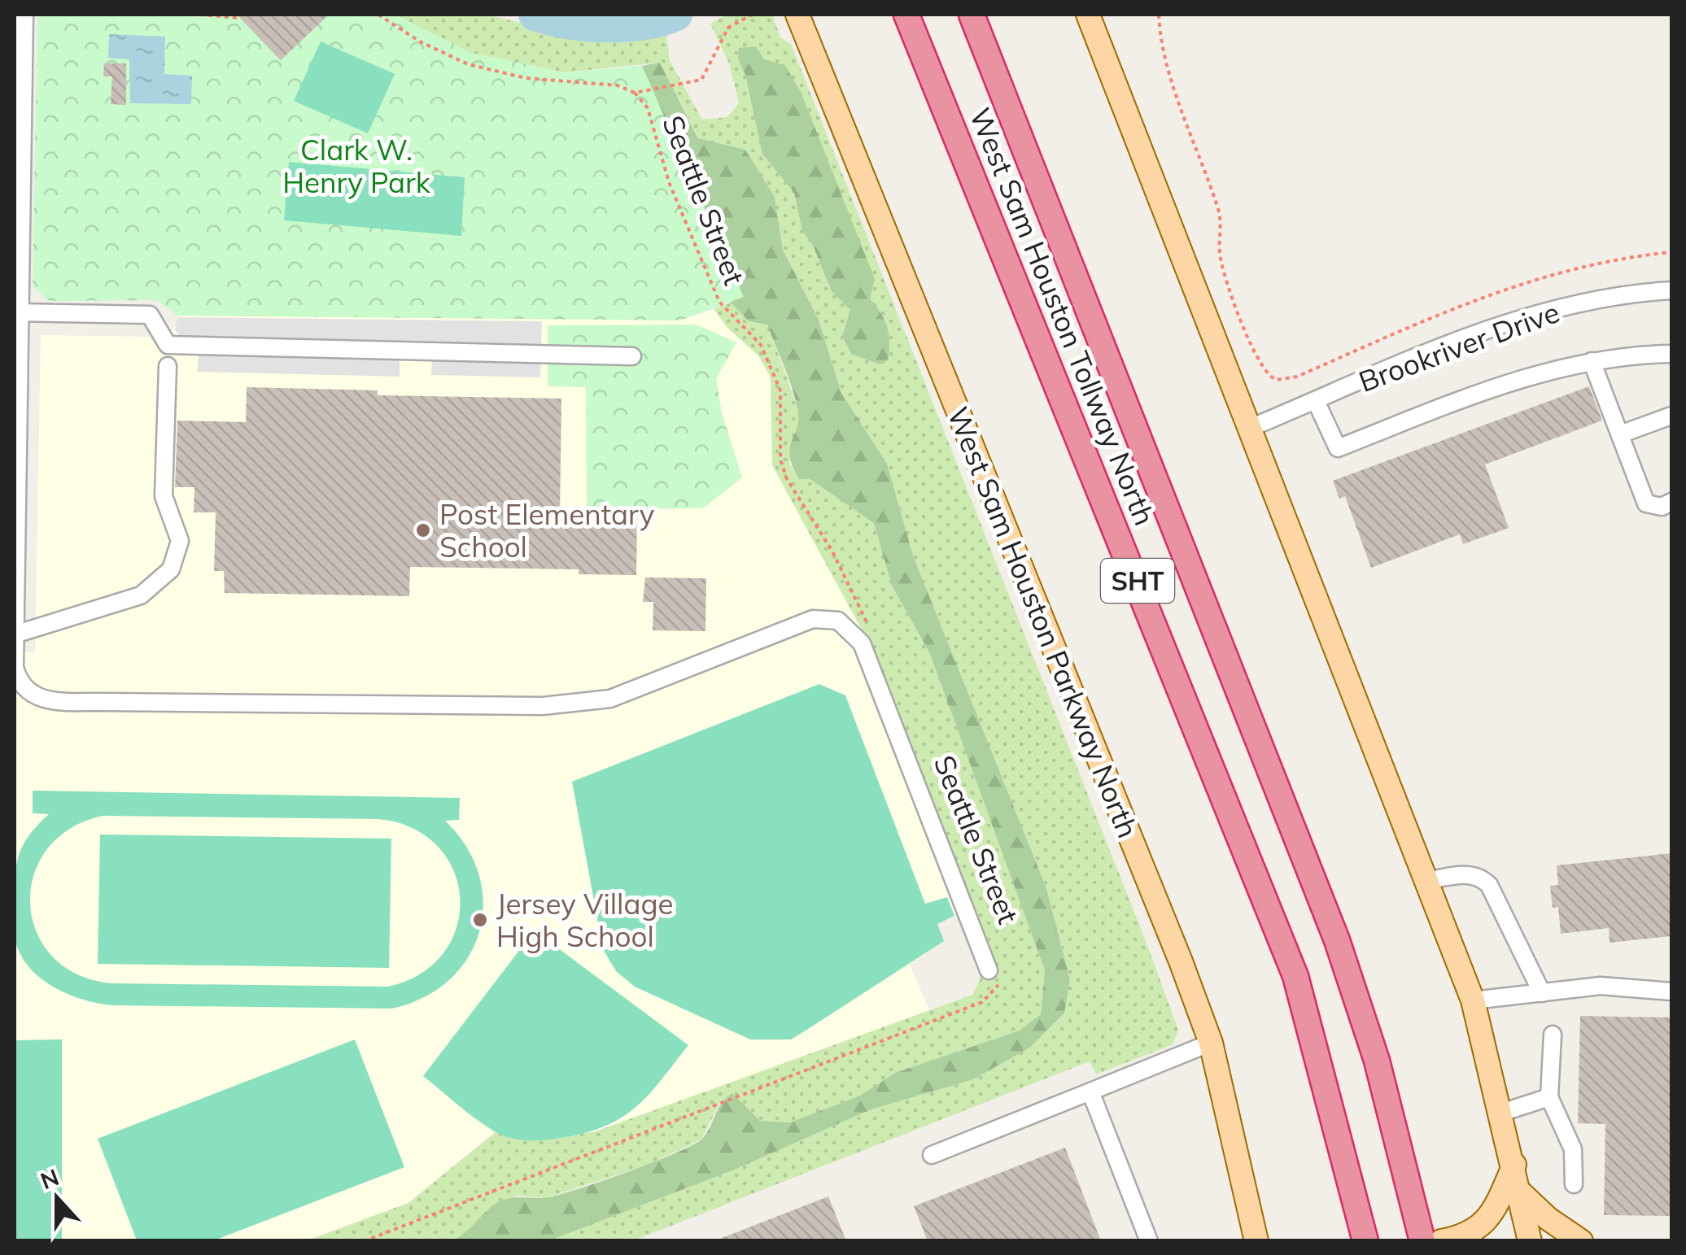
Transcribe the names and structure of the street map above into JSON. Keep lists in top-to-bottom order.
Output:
{
  "streets": {
    "highway": ["West Sam Houston Tollway North", "SHT"],
    "main road": ["West Sam Houston Parkway North"],
    "street": ["Brookriver Drive"],
    "path": ["Seattle Street"]
  },
  "parks": ["Clark W. Henry Park"],
  "places": ["Post Elementary School", "Jersey Village High School"],
  "north": "top"
}
